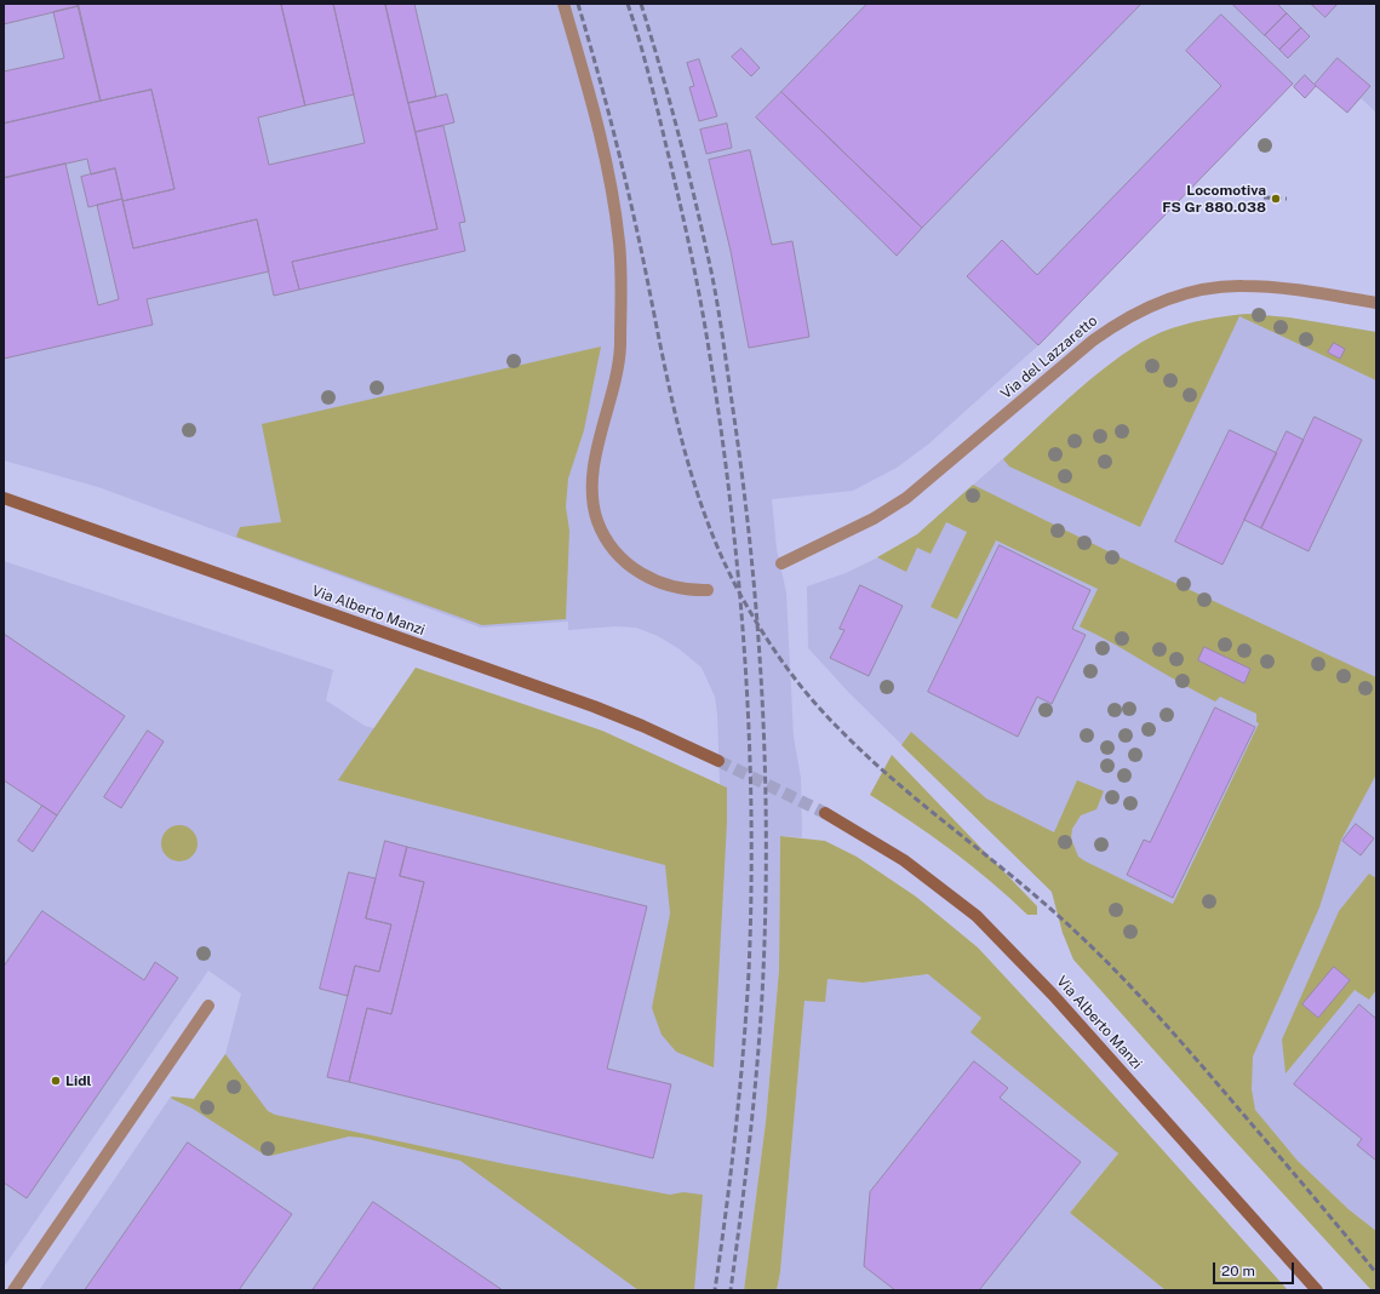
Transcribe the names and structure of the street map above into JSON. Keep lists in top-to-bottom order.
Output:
{
  "streets": {
    "main road": ["Via Alberto Manzi"],
    "street": ["Via del Lazzaretto"]
  },
  "places": ["Locomotiva FS Gr 880.038", "Lidl"],
  "scale_bar": "20 m"
}
